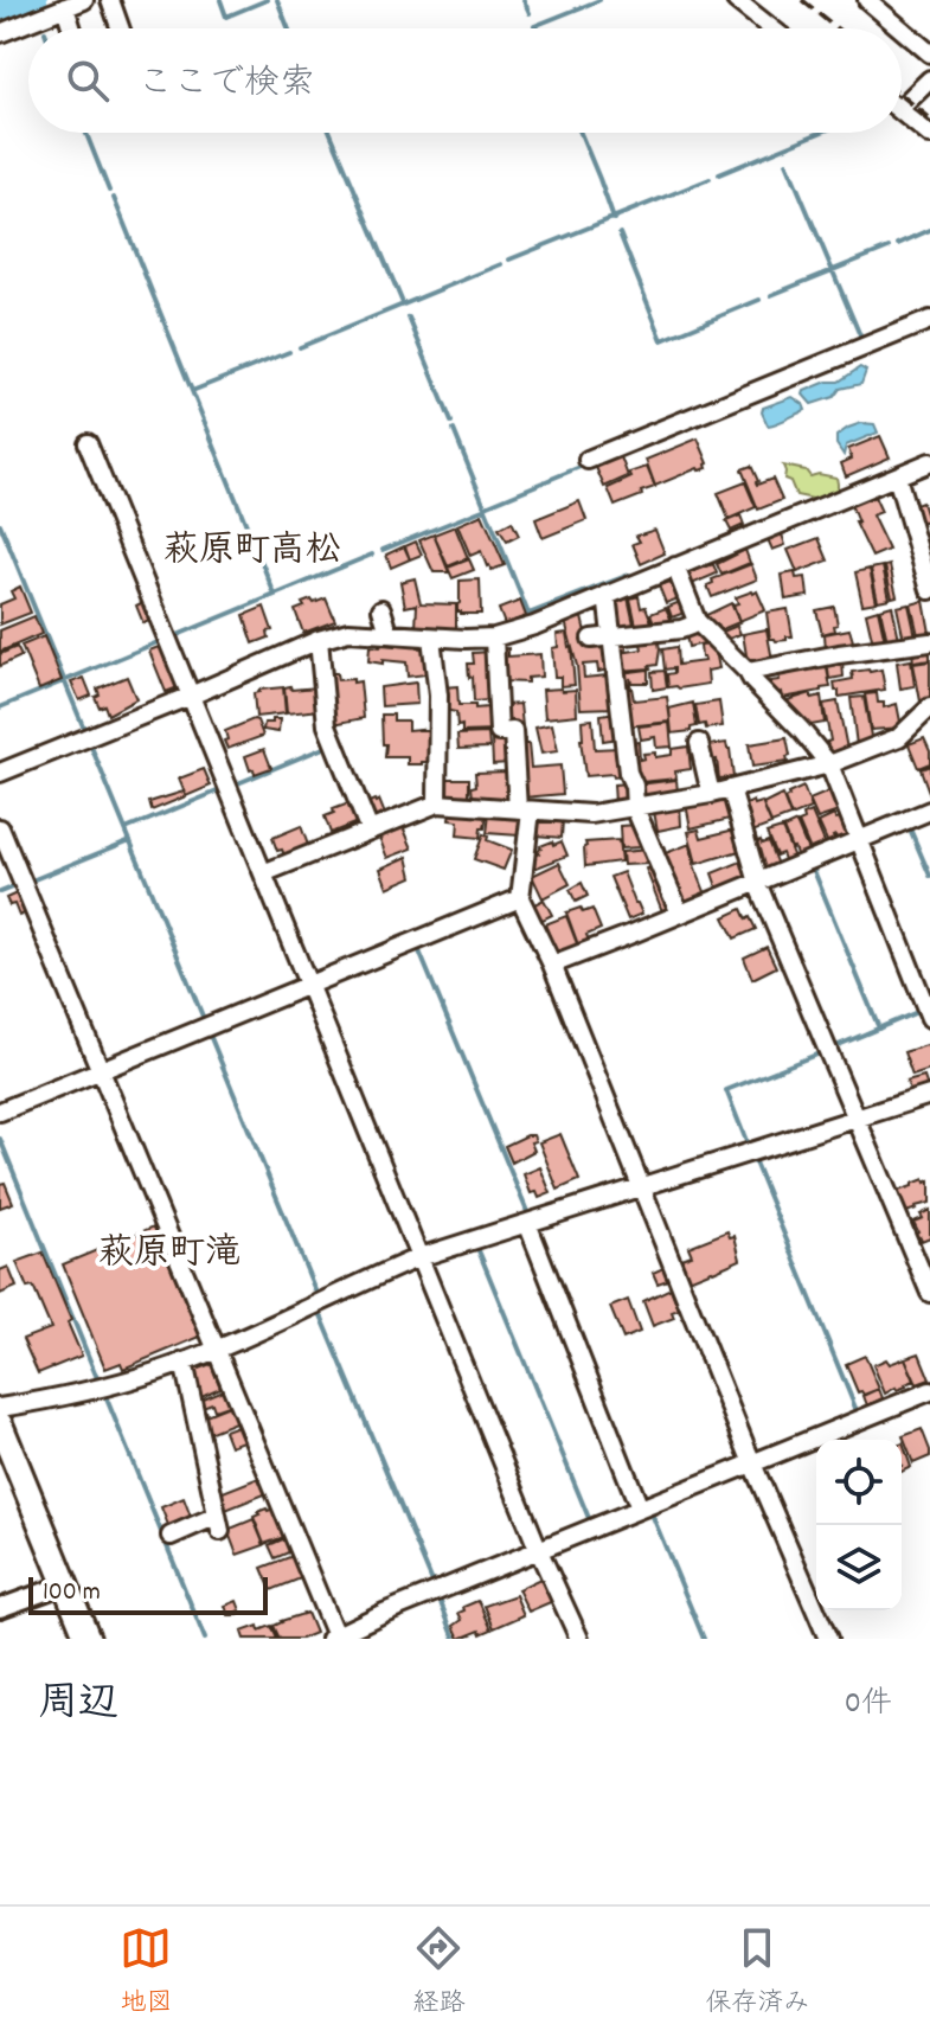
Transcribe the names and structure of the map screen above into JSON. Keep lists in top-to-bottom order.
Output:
{
  "districts": ["萩原町高松", "萩原町滝"],
  "scale_bar": "100 m",
  "page": {
    "search": "ここで検索",
    "scale": "100 m",
    "heading": ["周辺", "0件"],
    "nav": ["地図", "経路", "保存済み"]
  }
}
